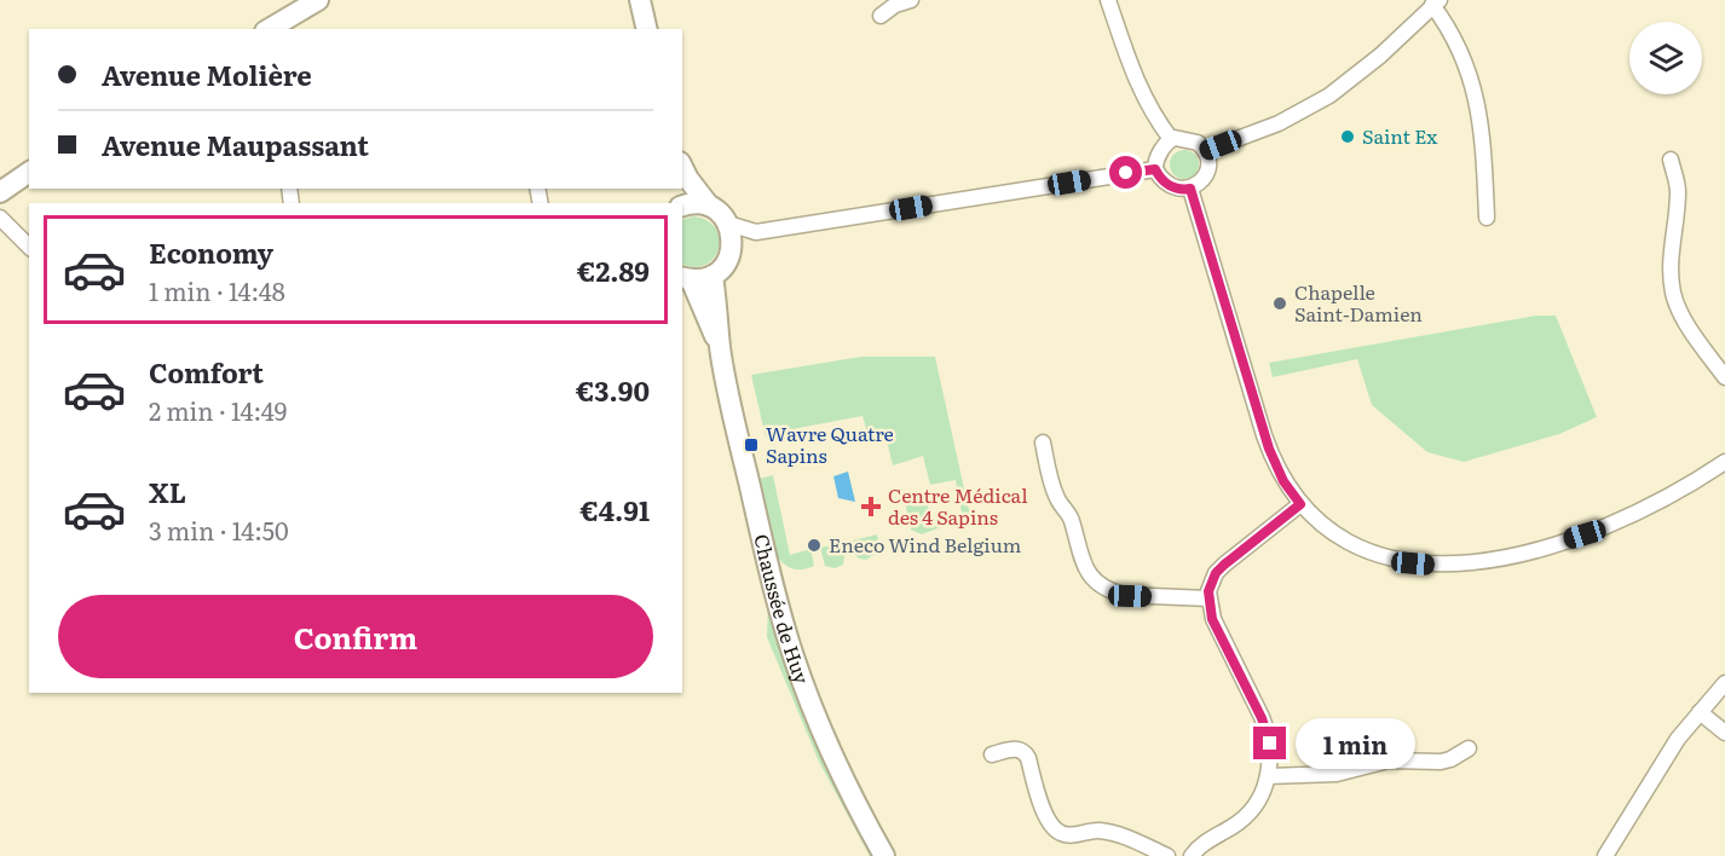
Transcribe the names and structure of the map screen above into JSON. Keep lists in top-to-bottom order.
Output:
{
  "streets": {
    "main road": ["Chaussée de Huy"]
  },
  "places": {
    "other": ["Saint Ex", "Chapelle Saint-Damien", "Eneco Wind Belgium"],
    "transit": ["Wavre Quatre Sapins"],
    "health": ["Centre Médical des 4 Sapins"]
  },
  "page": {
    "banner": ["Avenue Molière", "Avenue Maupassant"],
    "list": [
      {
        "name": "Economy",
        "note": "1 min · 14:48",
        "value": "€2.89"
      },
      {
        "name": "Comfort",
        "note": "2 min · 14:49",
        "value": "€3.90"
      },
      {
        "name": "XL",
        "note": "3 min · 14:50",
        "value": "€4.91"
      }
    ],
    "buttons": "Confirm",
    "bubble": "1 min"
  }
}
